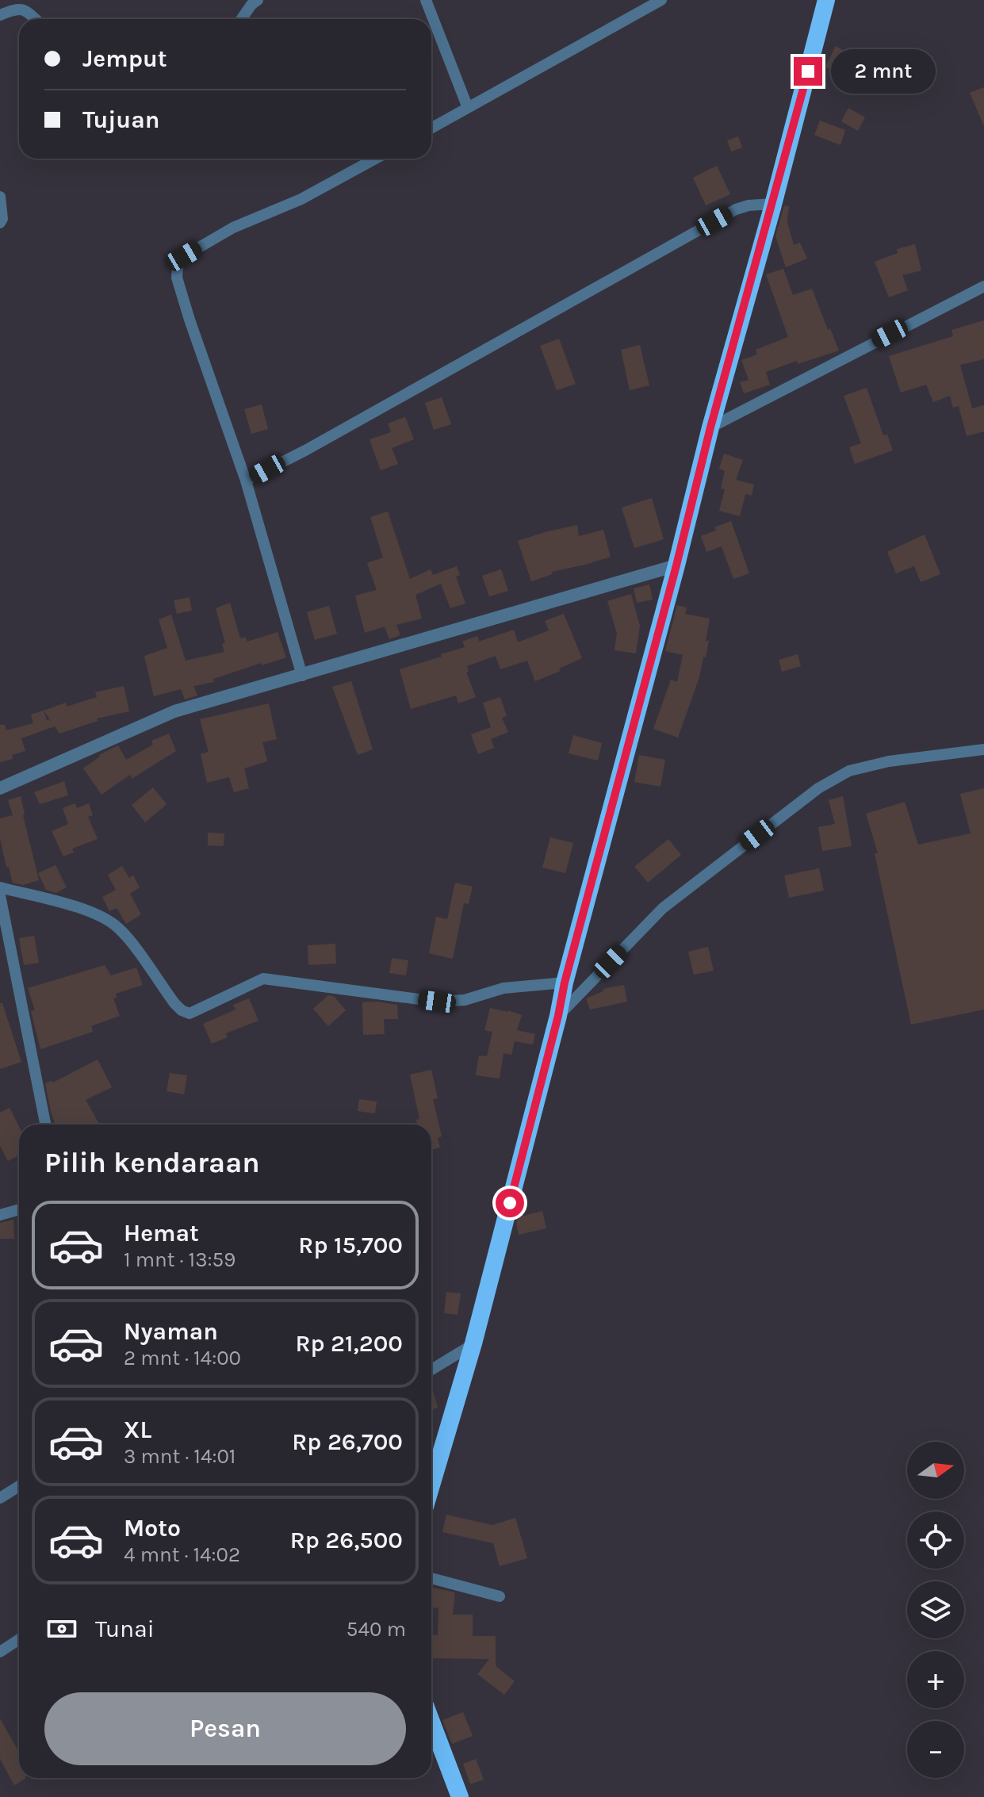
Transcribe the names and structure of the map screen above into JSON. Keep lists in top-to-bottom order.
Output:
{
  "north": "right",
  "page": {
    "banner": ["Jemput", "Tujuan"],
    "bubble": "2 mnt",
    "heading": "Pilih kendaraan",
    "list": [
      {
        "name": "Hemat",
        "note": "1 mnt · 13:59",
        "value": "Rp 15,700"
      },
      {
        "name": "Nyaman",
        "note": "2 mnt · 14:00",
        "value": "Rp 21,200"
      },
      {
        "name": "XL",
        "note": "3 mnt · 14:01",
        "value": "Rp 26,700"
      },
      {
        "name": "Moto",
        "note": "4 mnt · 14:02",
        "value": "Rp 26,500"
      }
    ],
    "map_buttons": ["+", "−"],
    "pay": ["Tunai", "540 m"],
    "buttons": "Pesan"
  }
}
